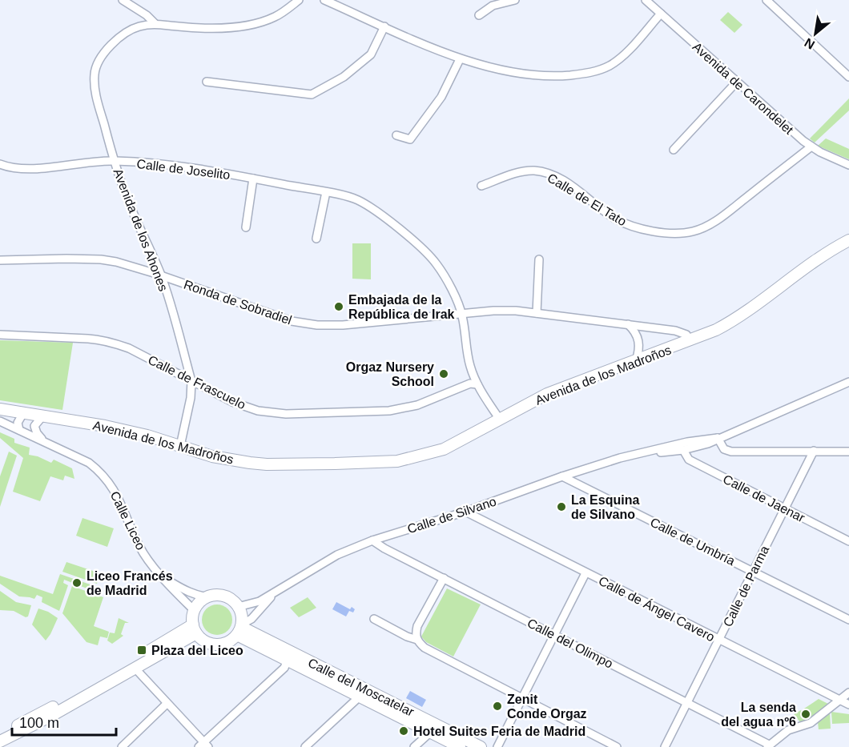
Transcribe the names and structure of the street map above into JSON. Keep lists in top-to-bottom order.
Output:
{
  "streets": {
    "street": [
      "Avenida de Carondelet",
      "Calle de Joselito",
      "Calle de El Tato",
      "Avenida de los Ahones",
      "Ronda de Sobradiel",
      "Avenida de los Madroños",
      "Calle de Frascuelo",
      "Calle de Jaenar",
      "Calle de Silvano",
      "Calle Liceo",
      "Calle de Umbría",
      "Calle de Parma",
      "Calle de Ángel Cavero",
      "Calle del Olimpo",
      "Calle del Moscatelar"
    ]
  },
  "crossings": [
    ["Avenida de Carondelet", "Calle de El Tato"],
    ["Calle de Joselito", "Avenida de los Ahones"],
    ["Calle de Joselito", "Ronda de Sobradiel"],
    ["Calle de Joselito", "Avenida de los Madroños"],
    ["Calle de Joselito", "Calle de Frascuelo"],
    ["Avenida de los Ahones", "Ronda de Sobradiel"],
    ["Avenida de los Ahones", "Avenida de los Madroños"],
    ["Avenida de los Ahones", "Calle de Frascuelo"],
    ["Ronda de Sobradiel", "Avenida de los Madroños"],
    ["Calle de Jaenar", "Calle de Silvano"],
    ["Calle de Jaenar", "Calle de Parma"],
    ["Calle de Silvano", "Calle Liceo"],
    ["Calle de Silvano", "Calle de Umbría"],
    ["Calle de Silvano", "Calle de Ángel Cavero"],
    ["Calle de Silvano", "Calle del Olimpo"],
    ["Calle de Silvano", "Calle del Moscatelar"],
    ["Calle Liceo", "Calle del Moscatelar"],
    ["Calle de Umbría", "Calle de Parma"],
    ["Calle de Parma", "Calle de Ángel Cavero"],
    ["Calle de Parma", "Calle del Olimpo"]
  ],
  "places": {
    "other": [
      "Embajada de la República de Irak",
      "Orgaz Nursery School",
      "La Esquina de Silvano",
      "Liceo Francés de Madrid",
      "Zenit Conde Orgaz",
      "La senda del agua nº6",
      "Hotel Suites Feria de Madrid"
    ],
    "transit": ["Plaza del Liceo"]
  },
  "scale_bar": "100 m",
  "north": "bottom left"
}
